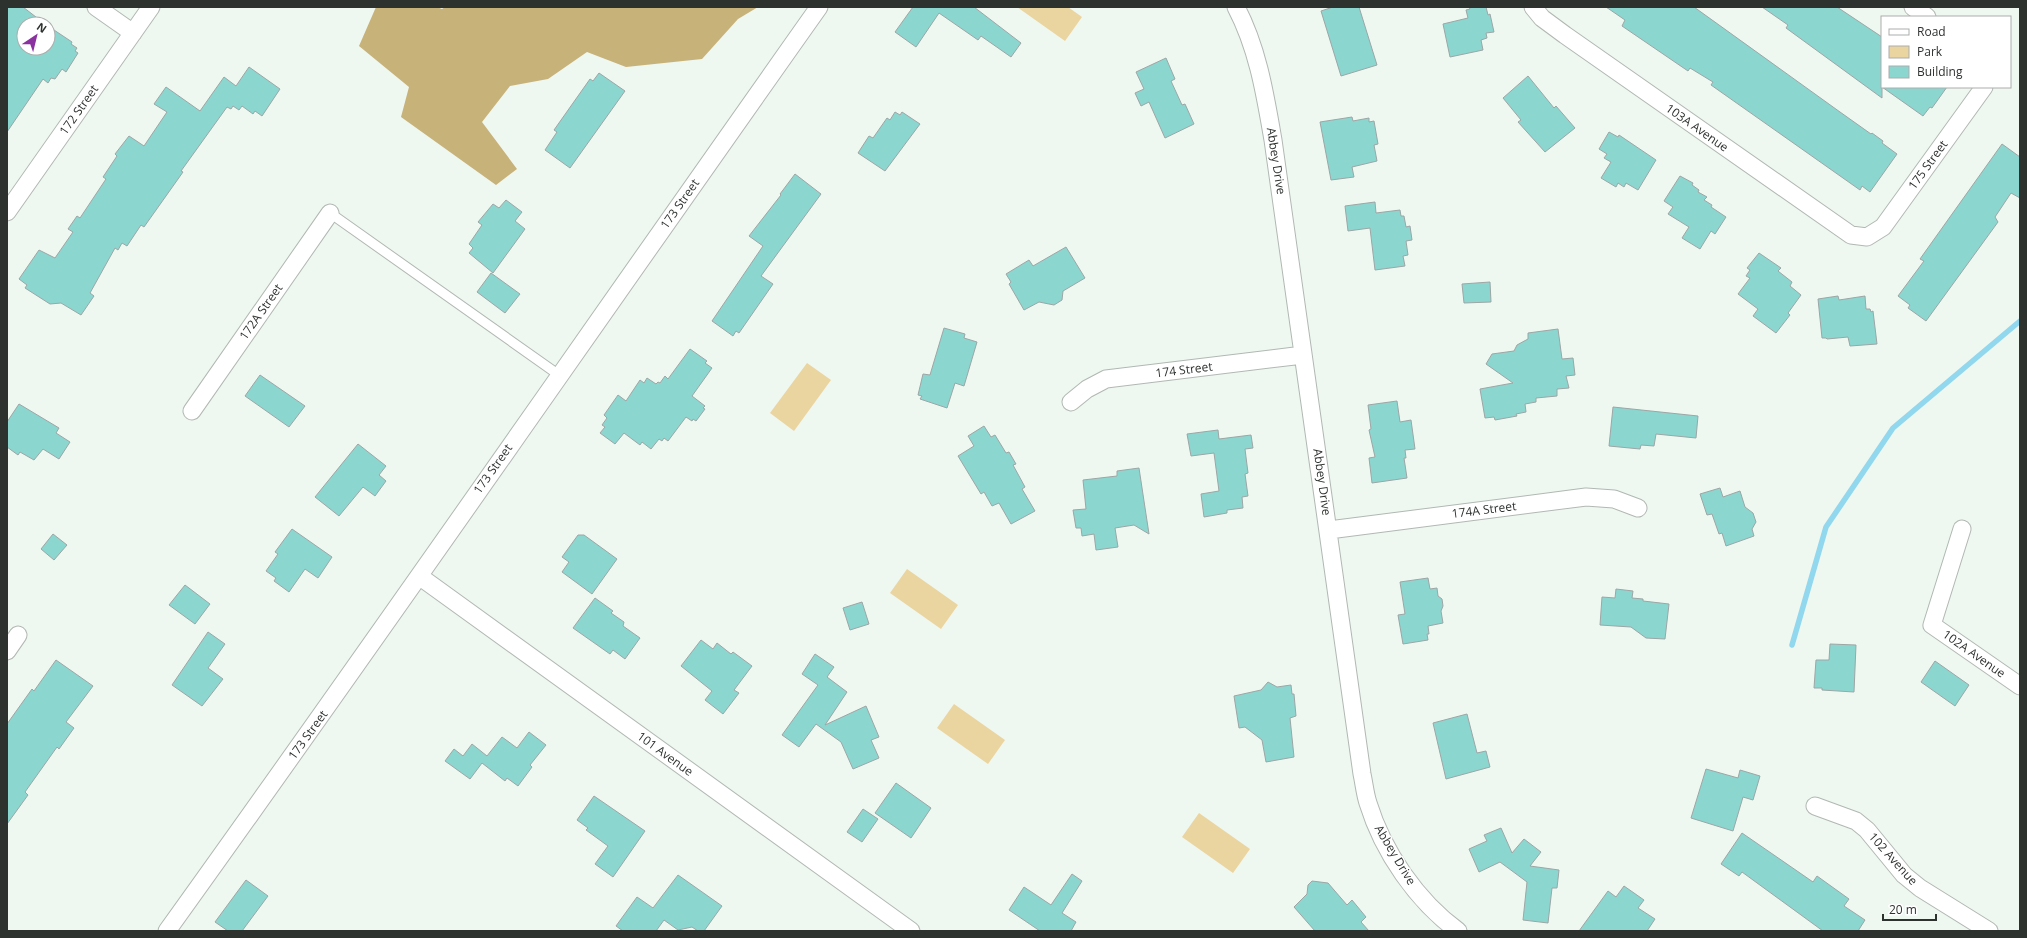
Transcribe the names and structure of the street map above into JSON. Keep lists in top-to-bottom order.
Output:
{
  "streets": {
    "street": [
      "172 Street",
      "103A Avenue",
      "Abbey Drive",
      "175 Street",
      "173 Street",
      "172A Street",
      "174 Street",
      "174A Street",
      "102A Avenue",
      "101 Avenue",
      "102 Avenue"
    ]
  },
  "crossings": [
    ["103A Avenue", "175 Street"],
    ["Abbey Drive", "174 Street"],
    ["Abbey Drive", "174A Street"],
    ["173 Street", "101 Avenue"]
  ],
  "legend": ["Road", "Park", "Building"],
  "scale_bar": "20 m",
  "north": "top right"
}
